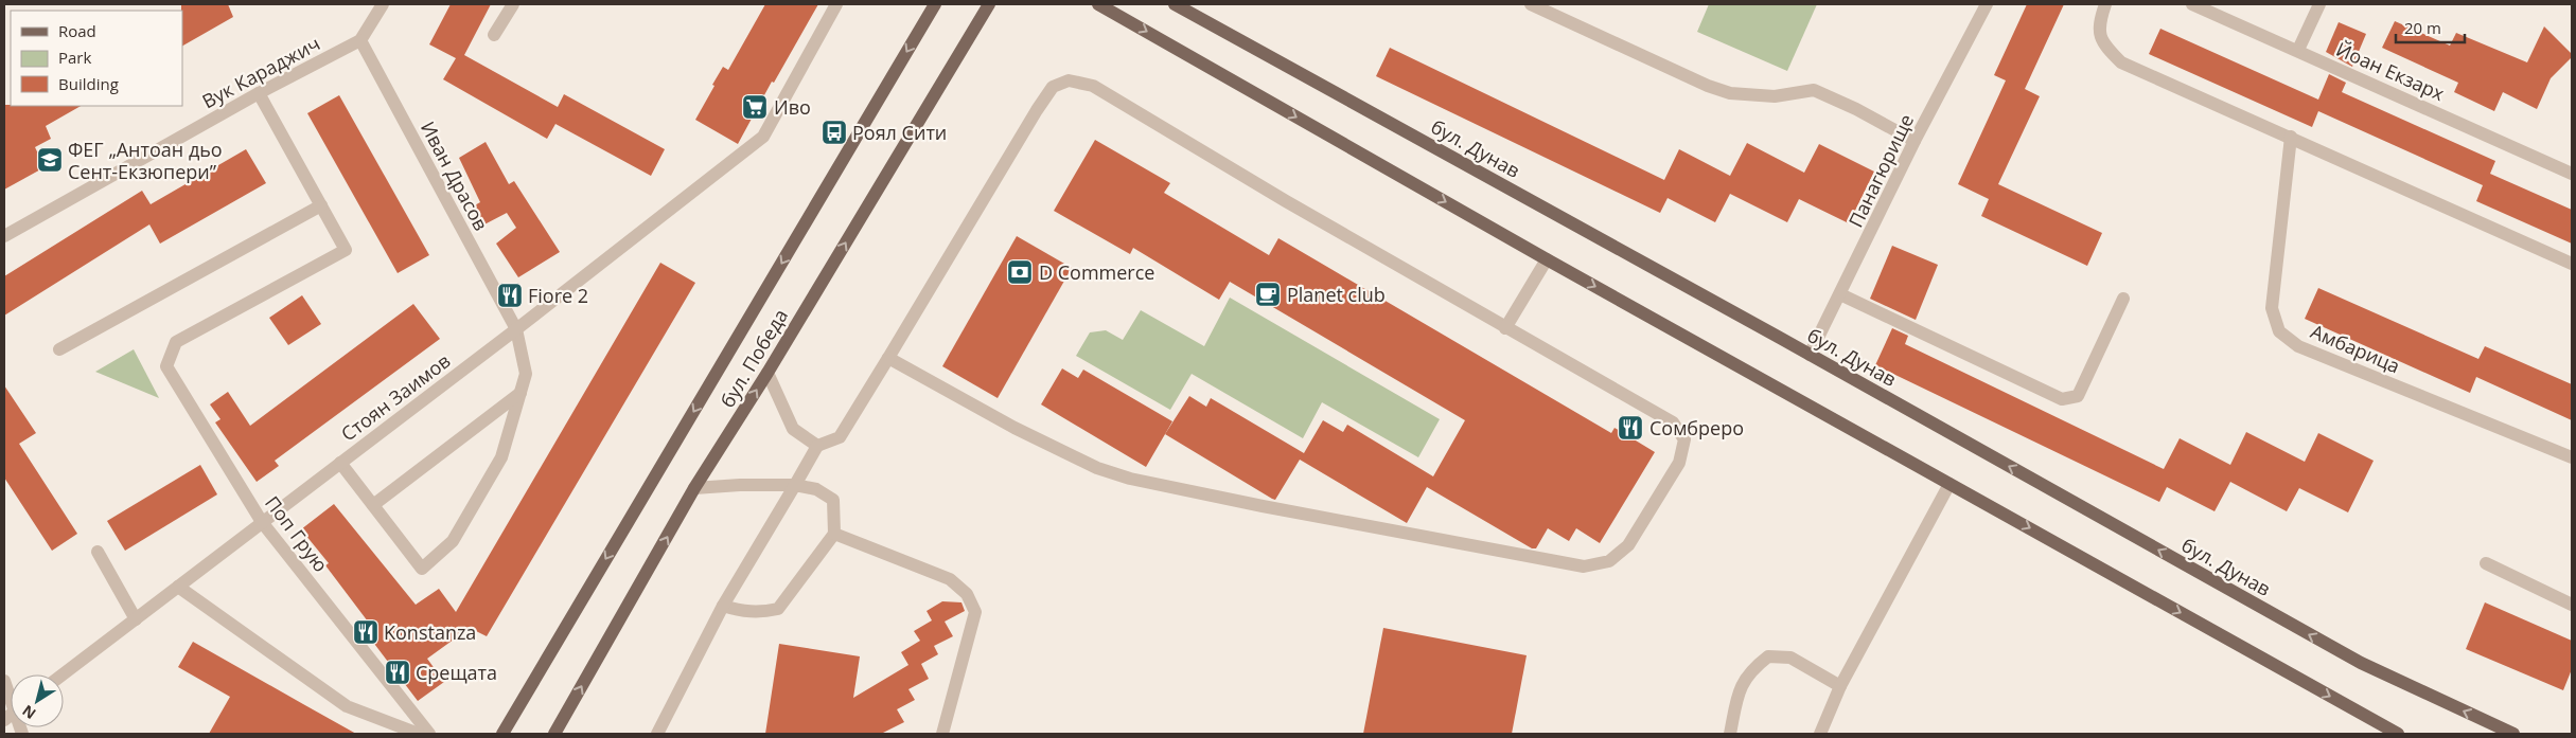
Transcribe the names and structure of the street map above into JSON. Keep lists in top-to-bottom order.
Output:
{
  "streets": {
    "main road": ["бул. Дунав", "бул. Победа"],
    "street": [
      "Йоан Екзарх",
      "Вук Караджич",
      "Панагюрище",
      "Иван Драсов",
      "Амбарица",
      "Стоян Заимов",
      "Поп Грую"
    ]
  },
  "crossings": [
    ["Вук Караджич", "Иван Драсов"],
    ["бул. Дунав", "Панагюрище"],
    ["Иван Драсов", "Стоян Заимов"],
    ["Стоян Заимов", "Поп Грую"]
  ],
  "places": {
    "supermarket": ["Иво"],
    "bus stop": ["Роял Сити"],
    "school or university": ["ФЕГ „Антоан дьо Сент-Екзюпери”"],
    "bank": ["D Commerce"],
    "cafe": ["Planet club"],
    "restaurant": [
      "Fiore 2",
      "Сомбреро",
      "Konstanza",
      "Срещата"
    ]
  },
  "legend": ["Road", "Park", "Building"],
  "scale_bar": "20 m",
  "north": "bottom left"
}
